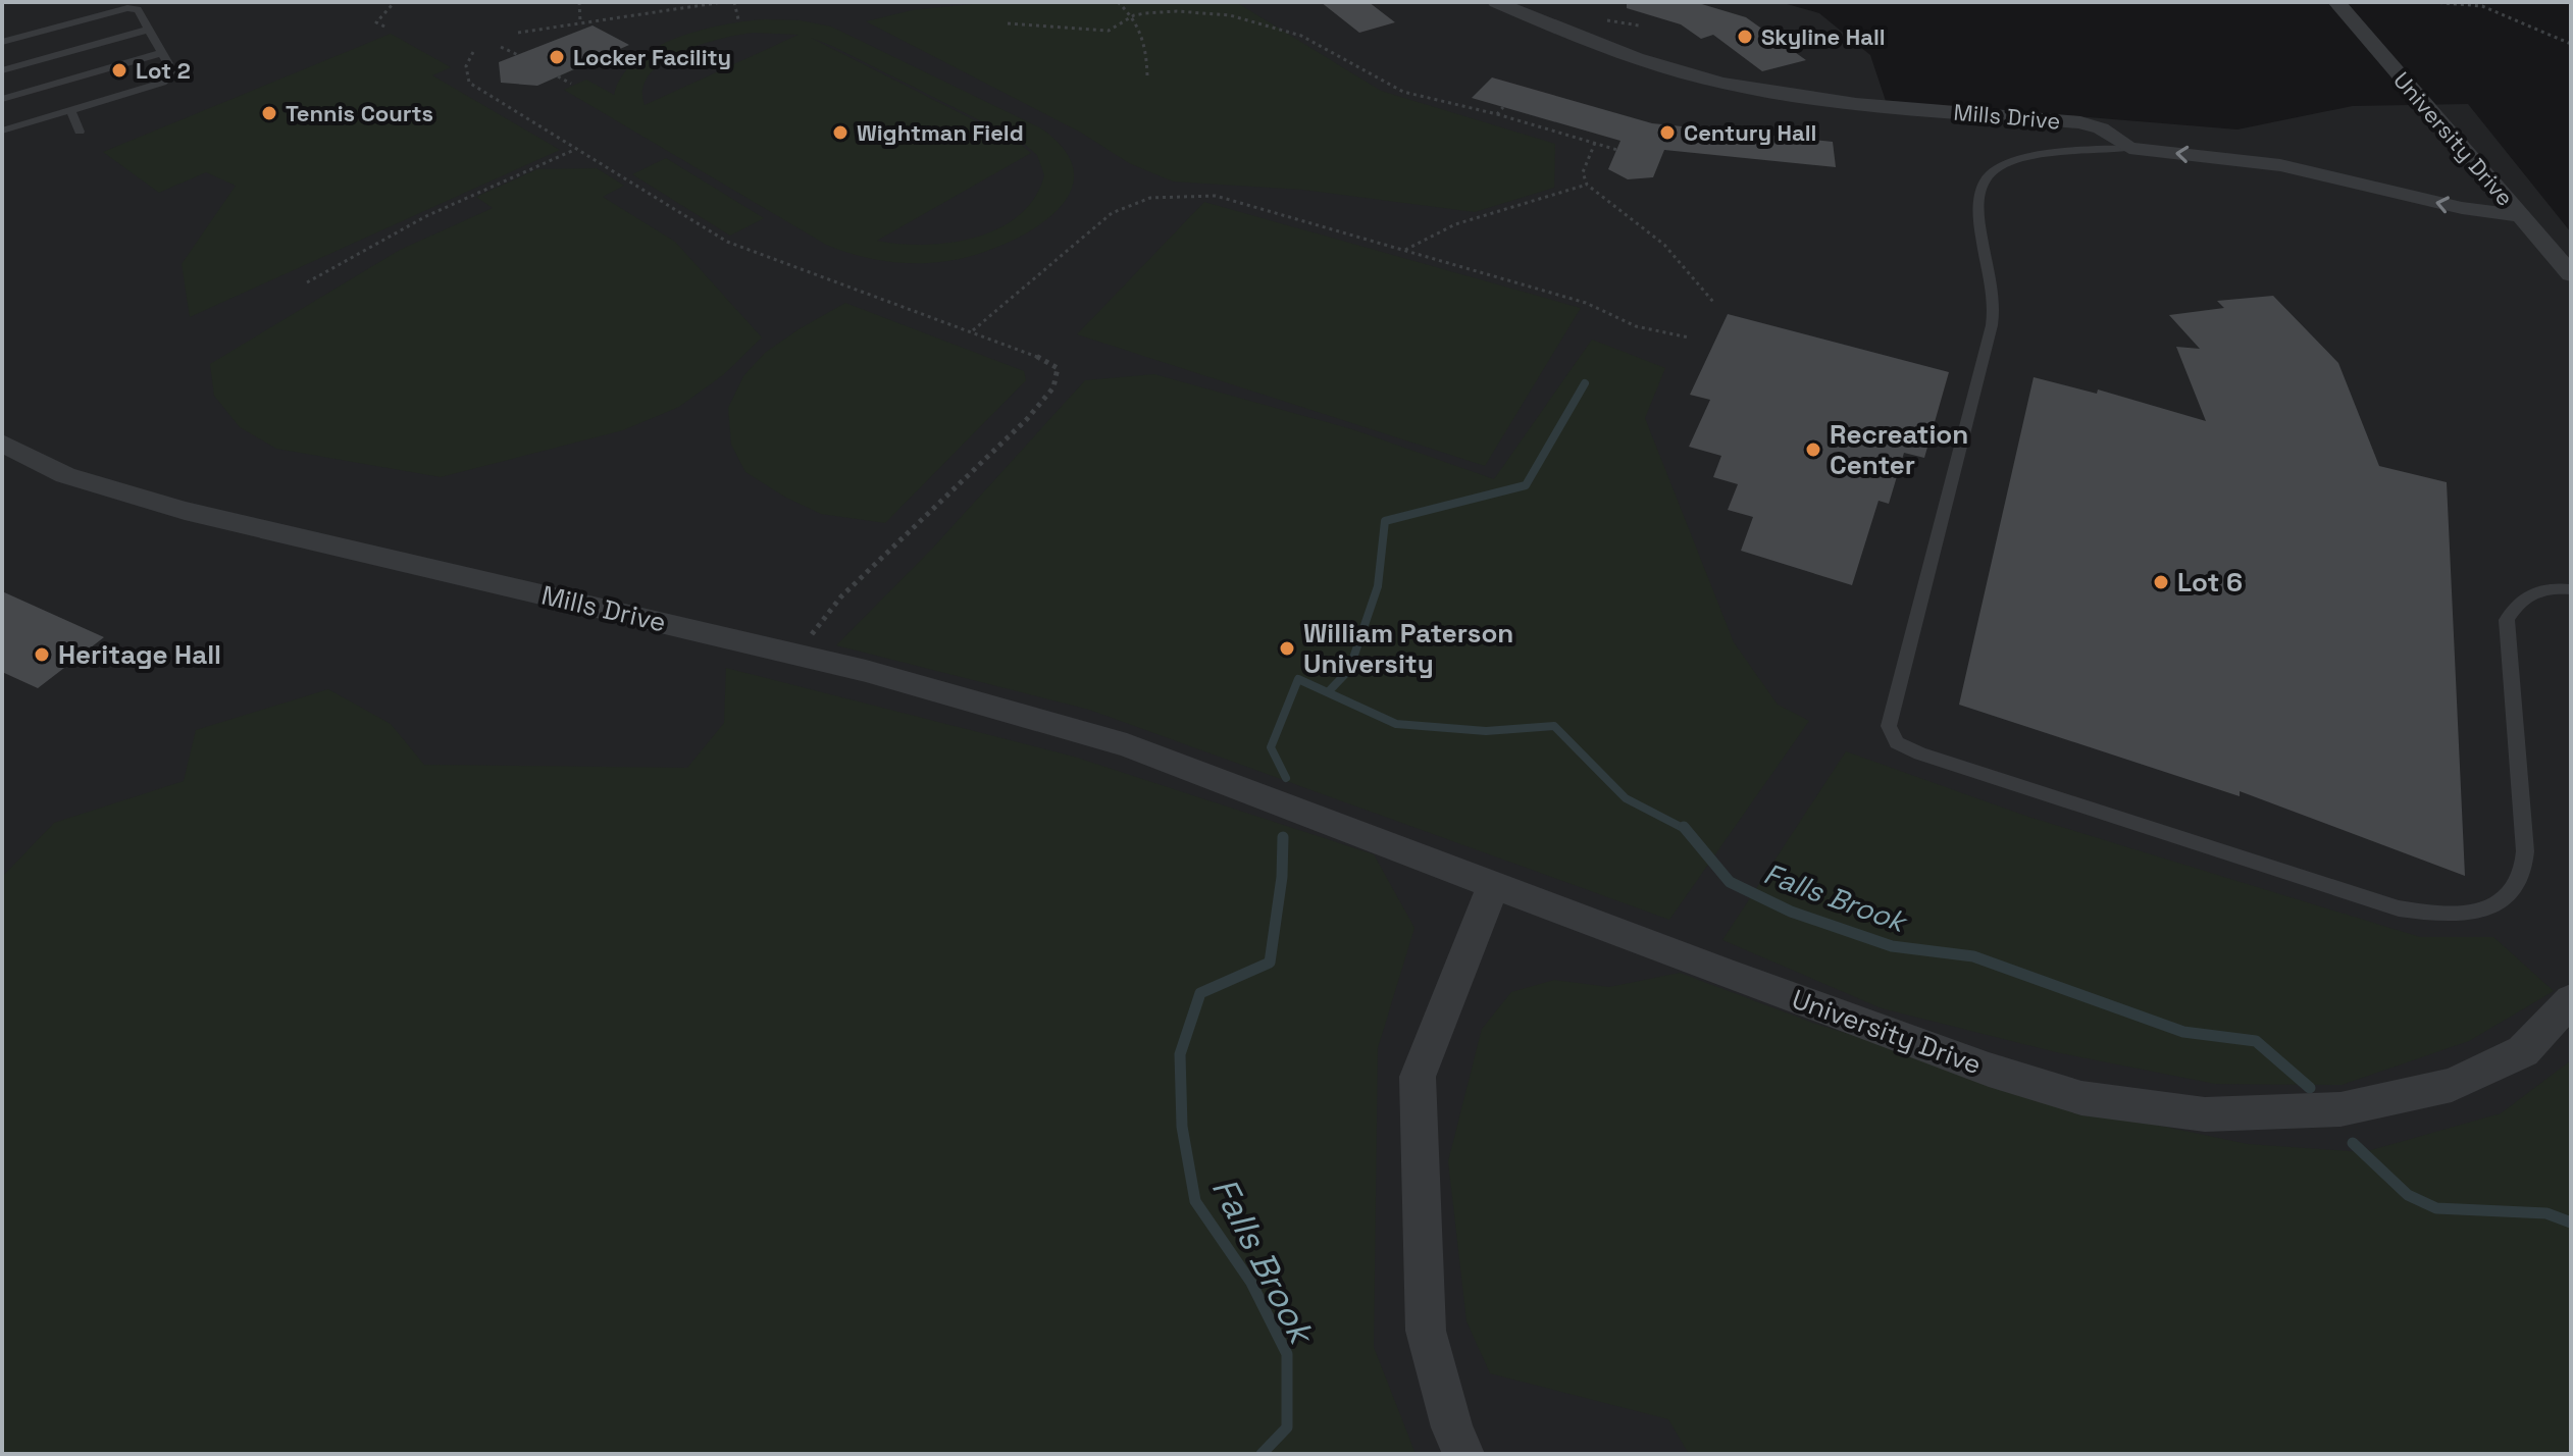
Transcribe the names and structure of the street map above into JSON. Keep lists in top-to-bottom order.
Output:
{
  "streets": {
    "street": ["Mills Drive", "University Drive"]
  },
  "crossings": [
    ["Mills Drive", "University Drive"]
  ],
  "water": ["Falls Brook"],
  "places": [
    "Skyline Hall",
    "Locker Facility",
    "Lot 2",
    "Tennis Courts",
    "Wightman Field",
    "Century Hall",
    "Recreation Center",
    "Lot 6",
    "William Paterson University",
    "Heritage Hall"
  ]
}
